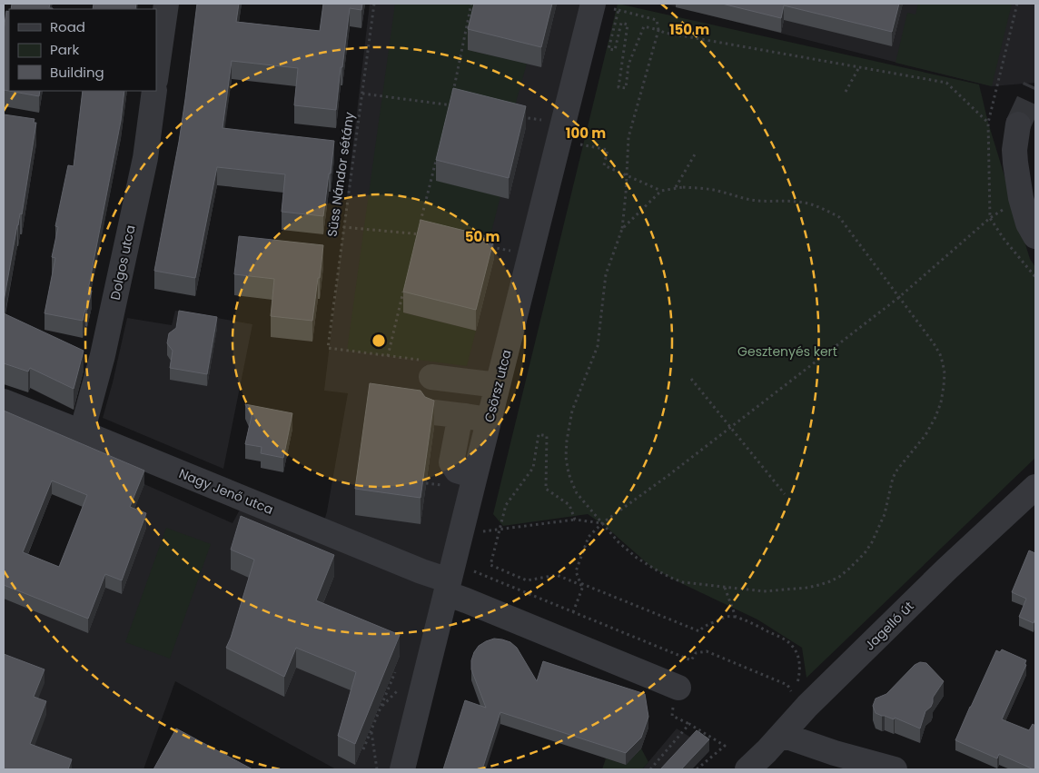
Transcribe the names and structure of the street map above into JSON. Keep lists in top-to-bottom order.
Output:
{
  "streets": {
    "street": [
      "Dolgos utca",
      "Csörsz utca",
      "Nagy Jenő utca",
      "Jagelló út"
    ],
    "path": ["Süss Nándor sétány"]
  },
  "crossings": [
    ["Dolgos utca", "Nagy Jenő utca"],
    ["Csörsz utca", "Nagy Jenő utca"]
  ],
  "parks": ["Gesztenyés kert"],
  "legend": ["Road", "Park", "Building"],
  "rings": ["150 m", "100 m", "50 m"]
}
